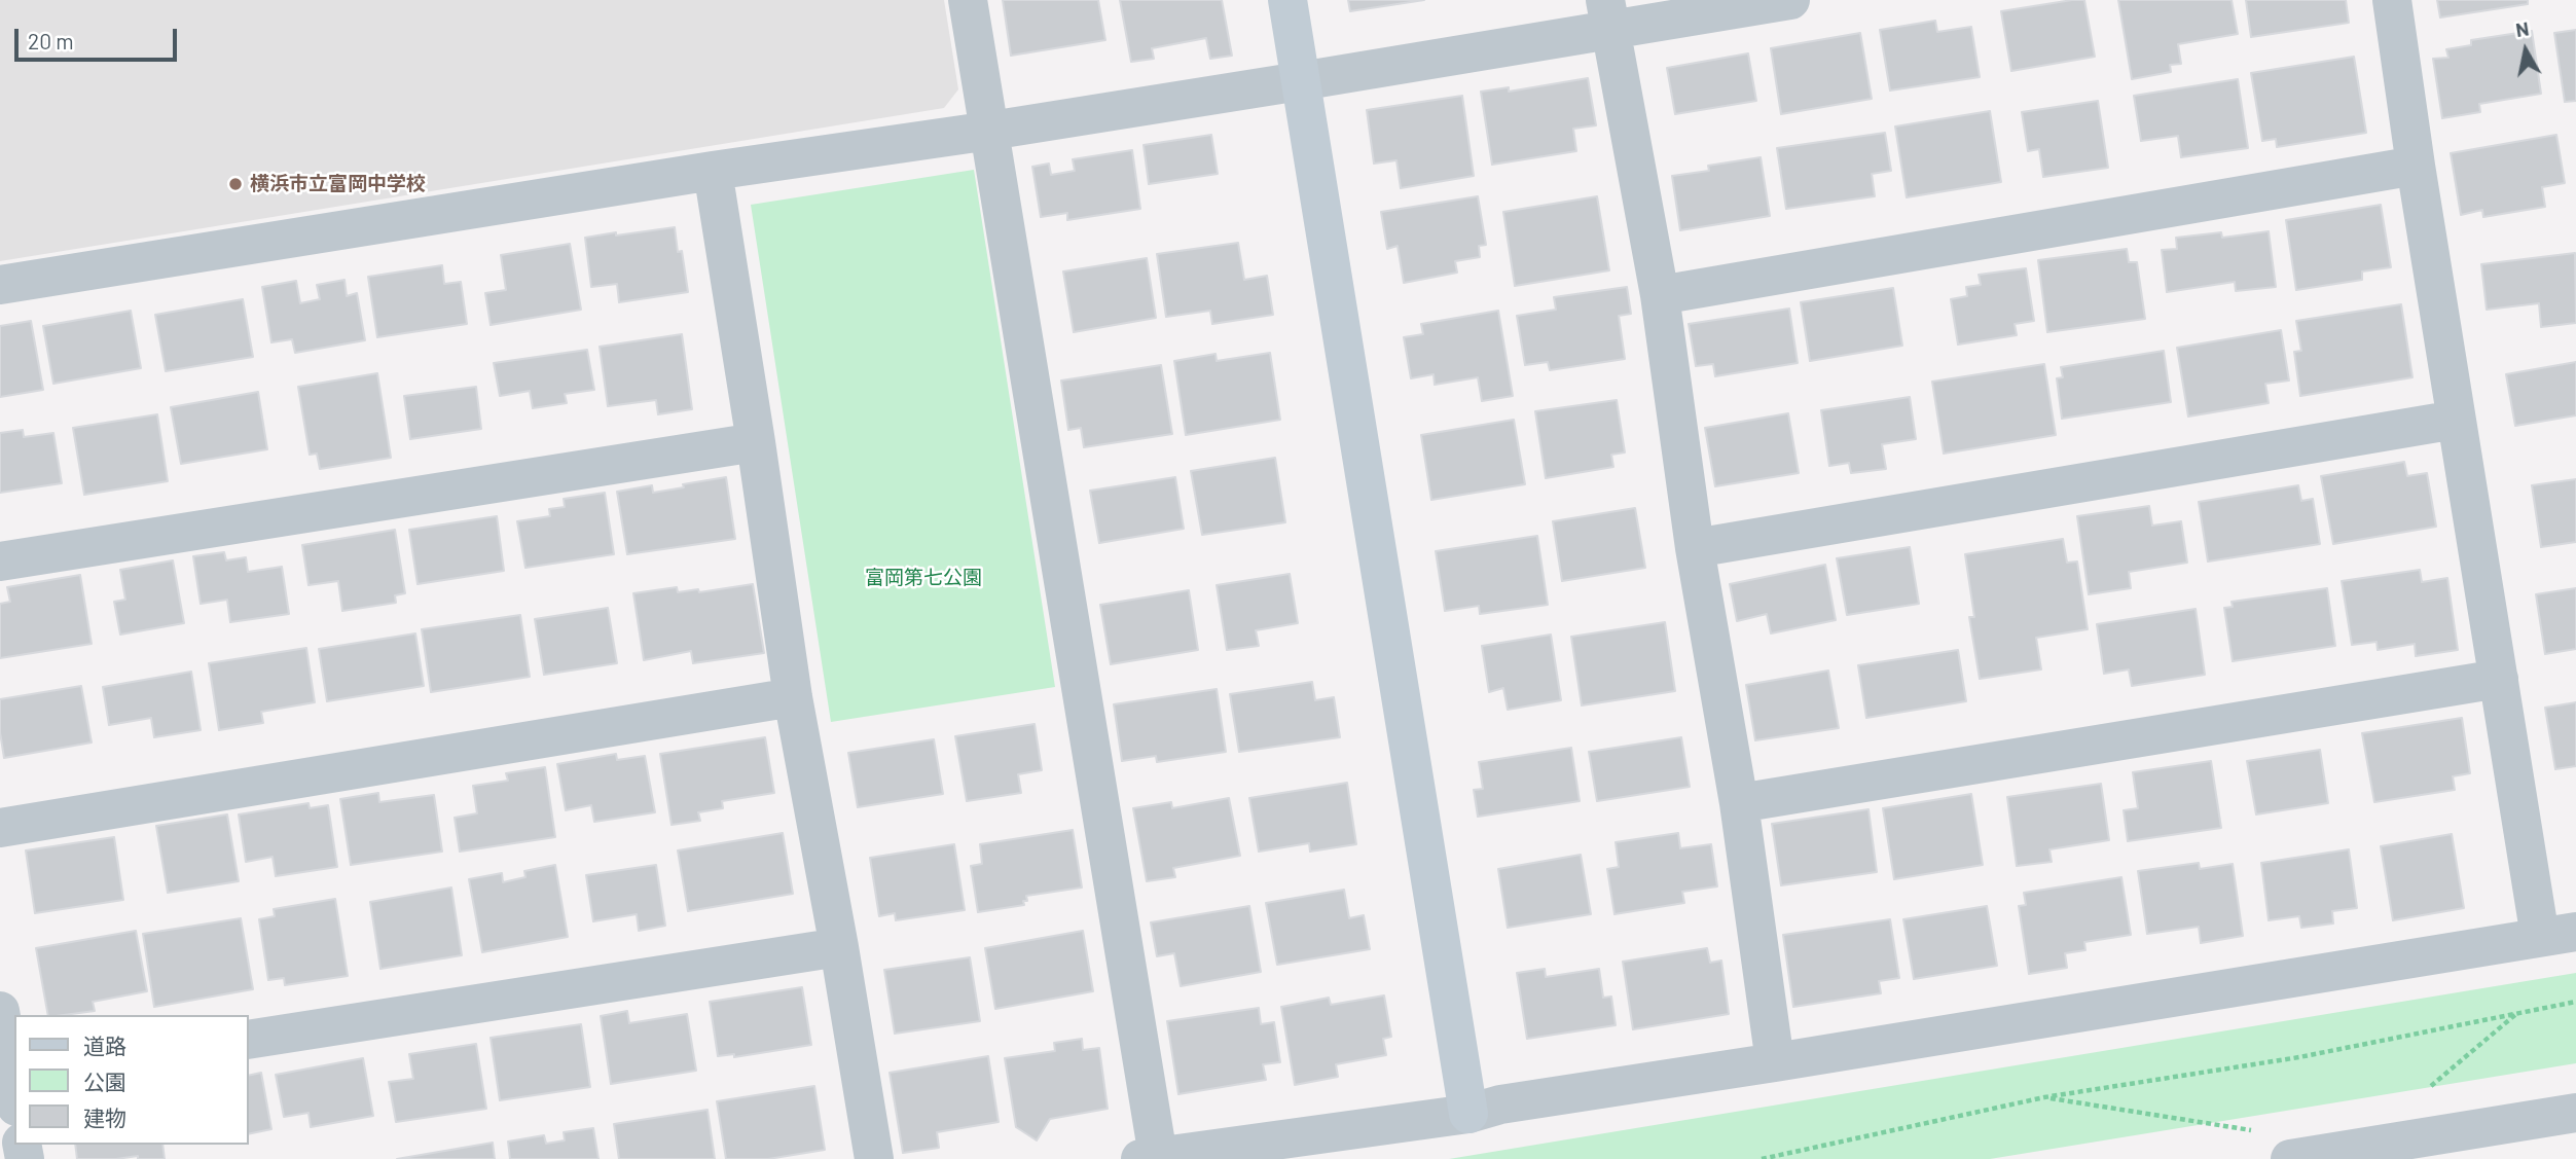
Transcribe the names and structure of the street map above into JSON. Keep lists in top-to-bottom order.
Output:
{
  "parks": ["富岡第七公園"],
  "places": ["横浜市立富岡中学校"],
  "legend": ["道路", "公園", "建物"],
  "scale_bar": "20 m",
  "north": "top"
}
